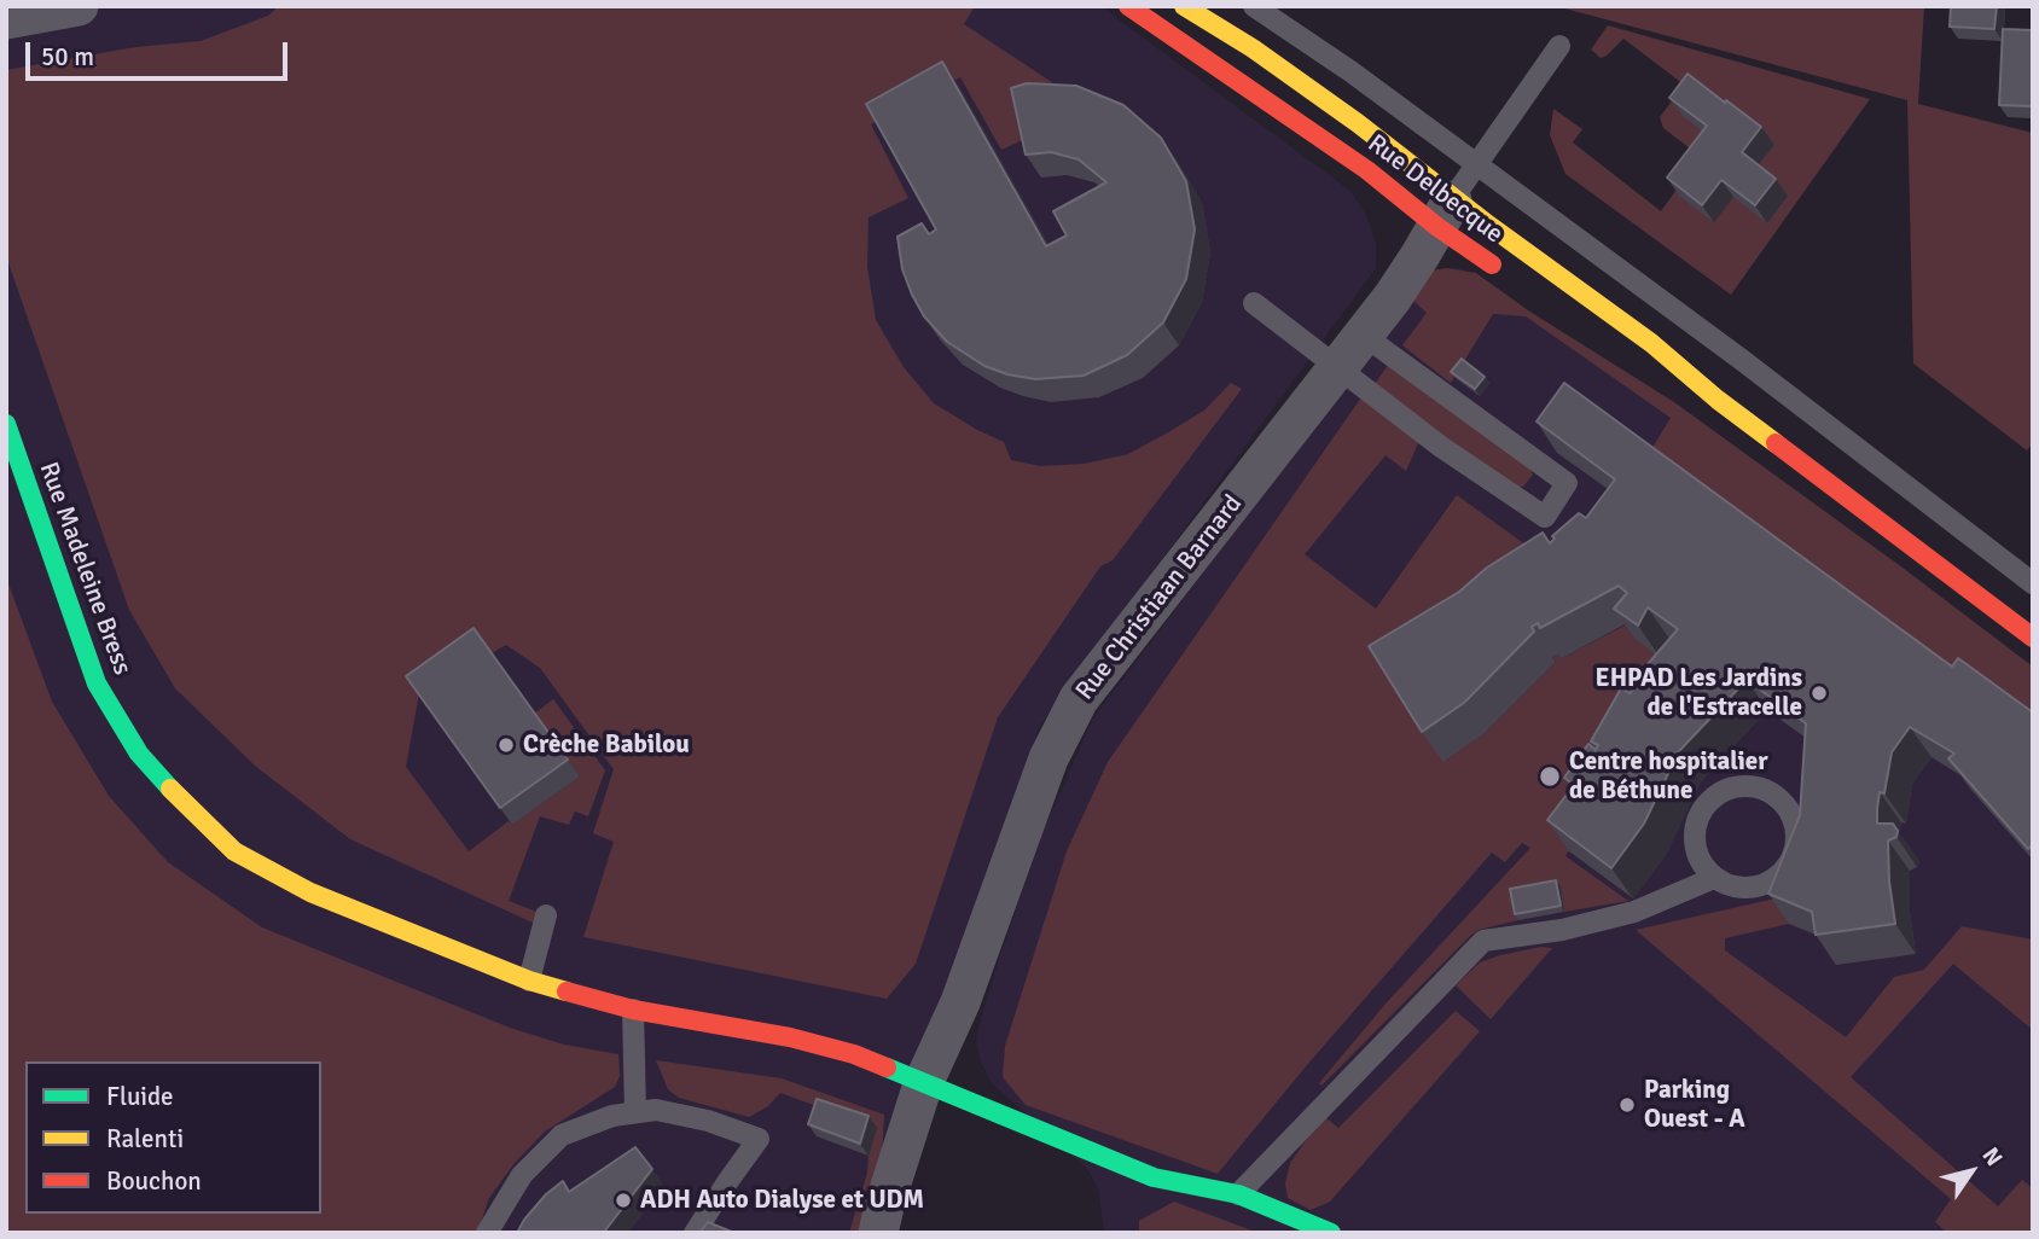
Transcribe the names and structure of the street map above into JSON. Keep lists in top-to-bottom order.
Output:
{
  "streets": {
    "street": ["Rue Delbecque", "Rue Madeleine Bress", "Rue Christiaan Barnard"]
  },
  "crossings": [
    ["Rue Delbecque", "Rue Christiaan Barnard"],
    ["Rue Madeleine Bress", "Rue Christiaan Barnard"]
  ],
  "places": [
    "EHPAD Les Jardins de l'Estracelle",
    "Crèche Babilou",
    "Centre hospitalier de Béthune",
    "Parking Ouest - A",
    "ADH Auto Dialyse et UDM"
  ],
  "legend": ["Fluide", "Ralenti", "Bouchon"],
  "scale_bar": "50 m",
  "north": "top right"
}
